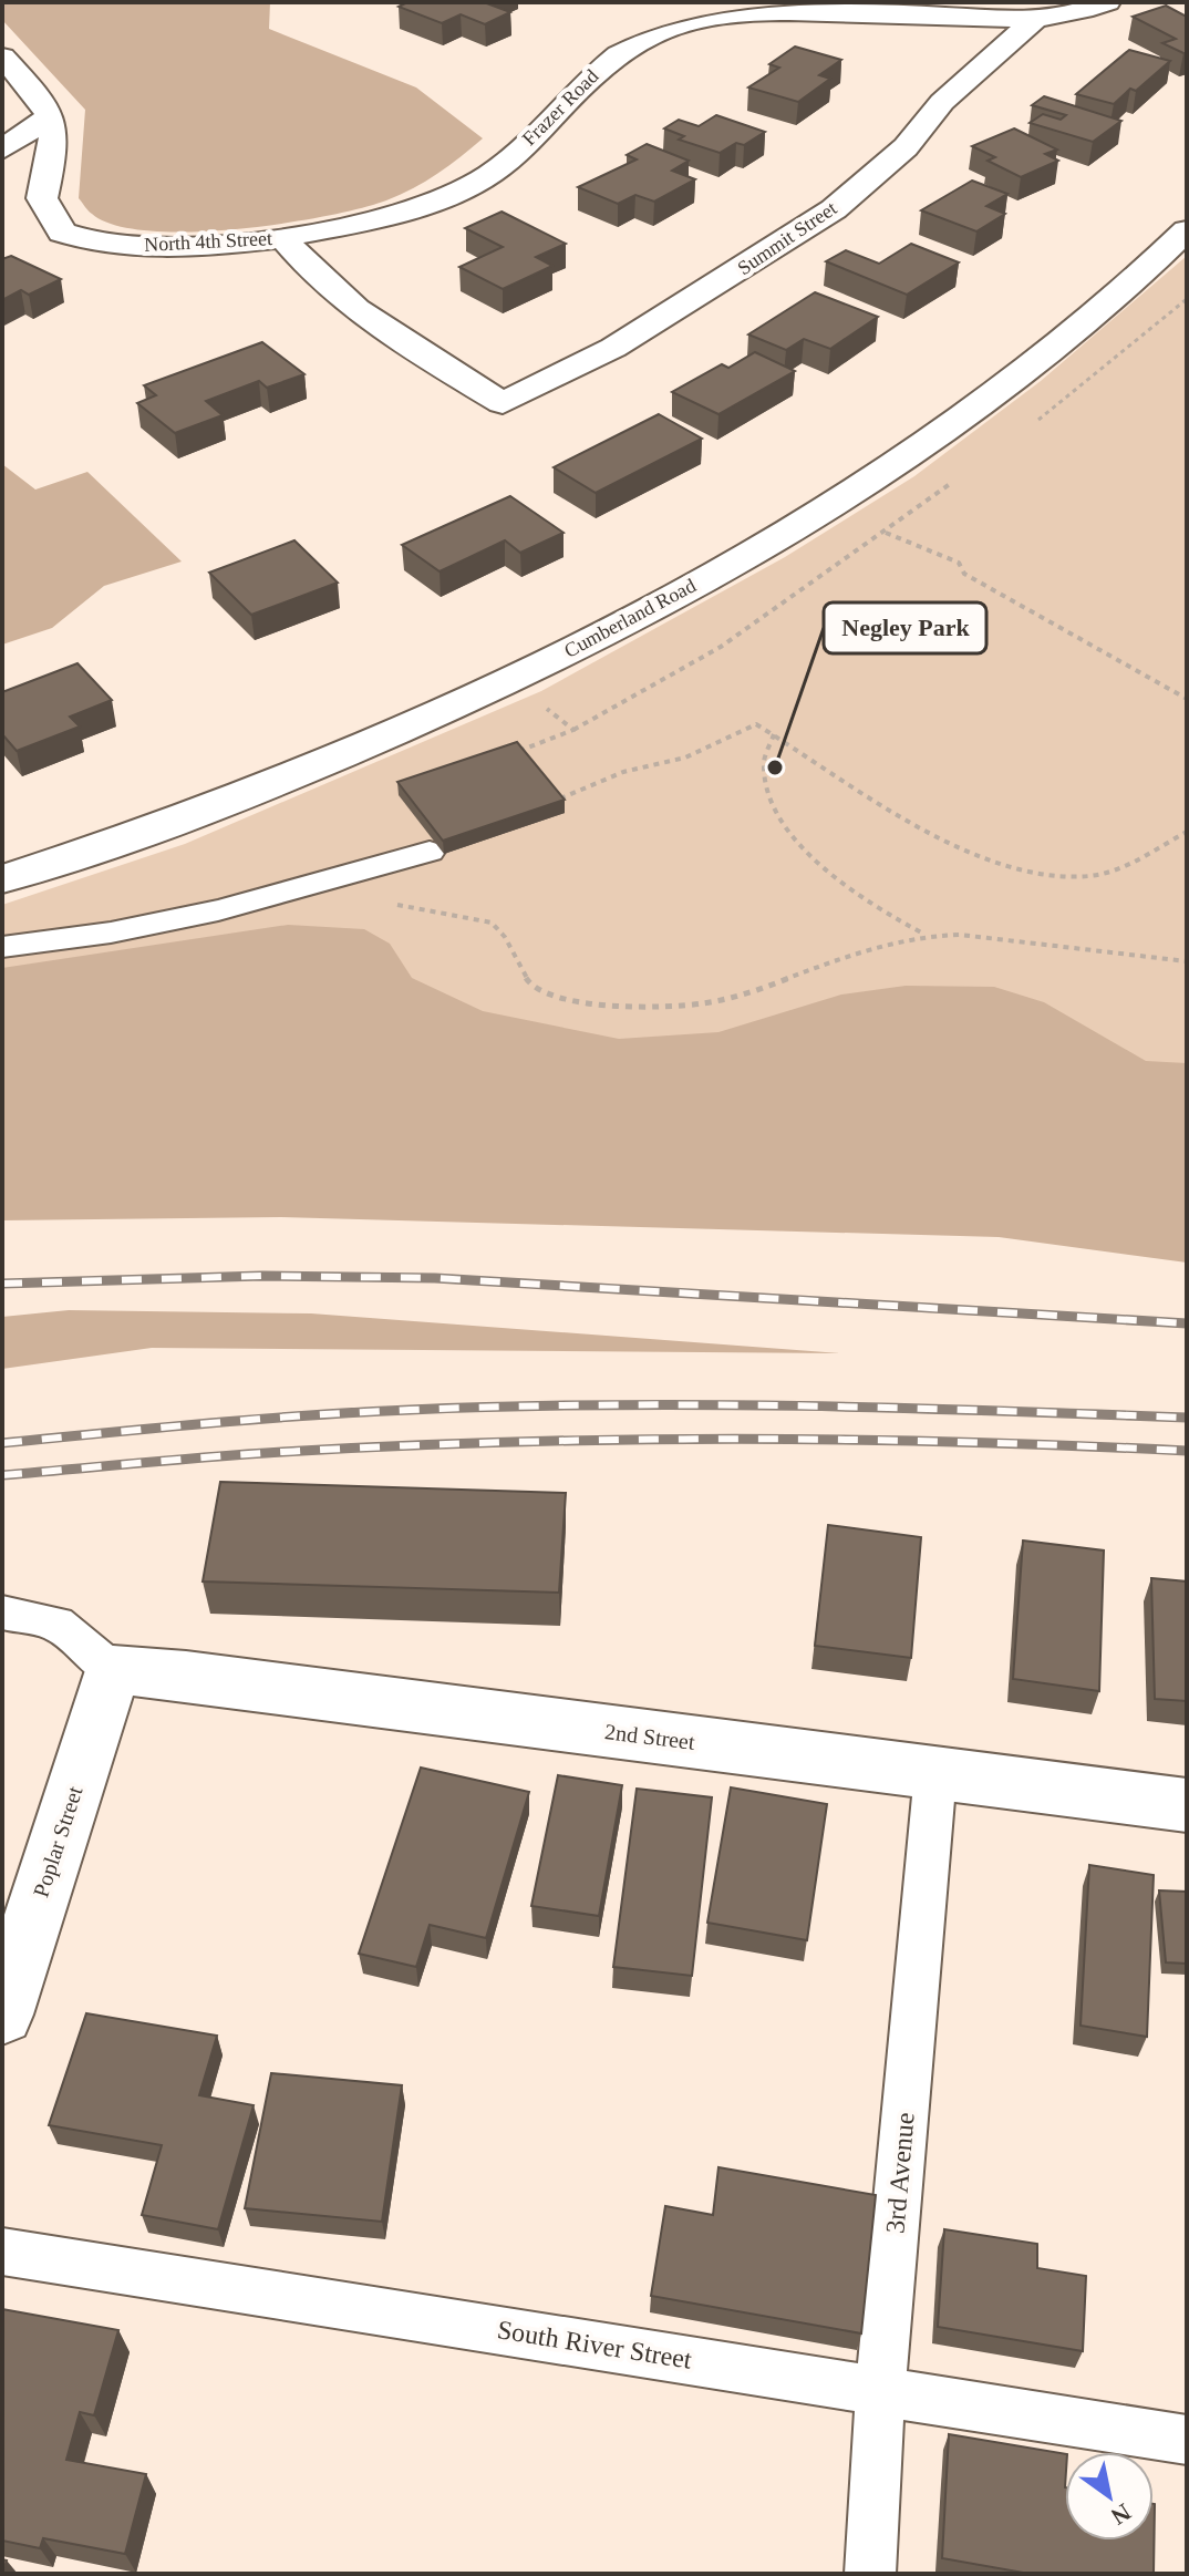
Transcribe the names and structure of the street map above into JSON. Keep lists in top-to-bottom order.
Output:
{
  "streets": {
    "street": [
      "Frazer Road",
      "Summit Street",
      "North 4th Street",
      "Cumberland Road",
      "2nd Street",
      "Poplar Street"
    ],
    "lane": ["3rd Avenue", "South River Street"]
  },
  "crossings": [
    ["Frazer Road", "Summit Street"],
    ["Frazer Road", "North 4th Street"],
    ["Summit Street", "North 4th Street"],
    ["2nd Street", "Poplar Street"],
    ["2nd Street", "3rd Avenue"],
    ["3rd Avenue", "South River Street"]
  ],
  "places": ["Negley Park"],
  "north": "bottom right"
}
